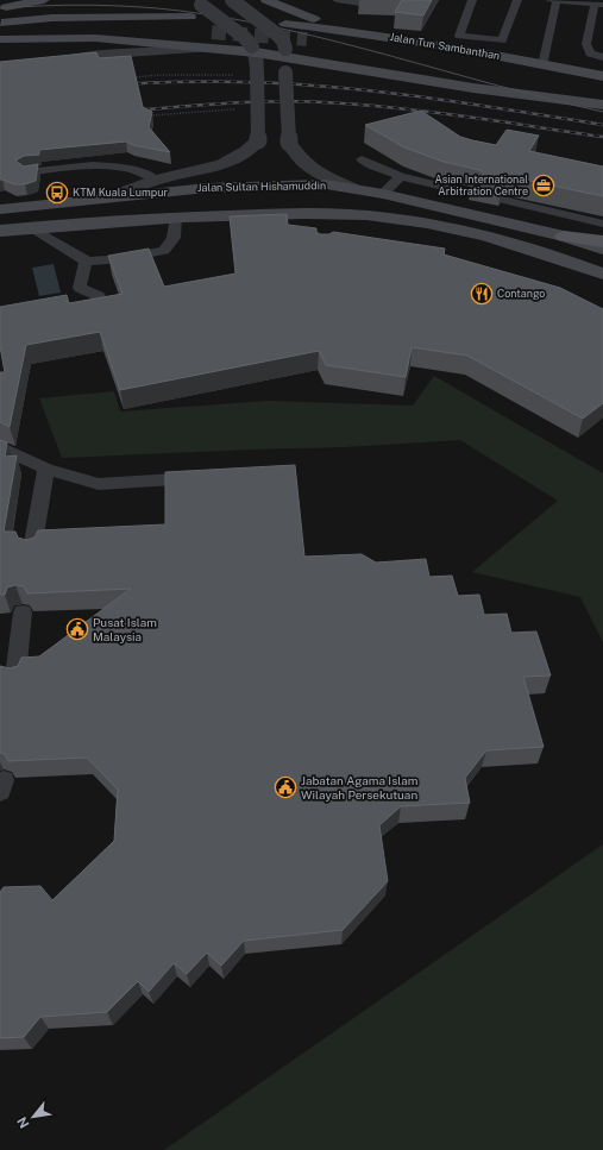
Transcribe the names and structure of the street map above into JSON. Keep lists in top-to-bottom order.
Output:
{
  "streets": {
    "main road": ["Jalan Tun Sambanthan", "Jalan Sultan Hishamuddin"]
  },
  "places": {
    "office": ["Asian International Arbitration Centre"],
    "bus stop": ["KTM Kuala Lumpur"],
    "restaurant": ["Contango"],
    "public building": ["Pusat Islam Malaysia", "Jabatan Agama Islam Wilayah Persekutuan"]
  },
  "north": "bottom left"
}
